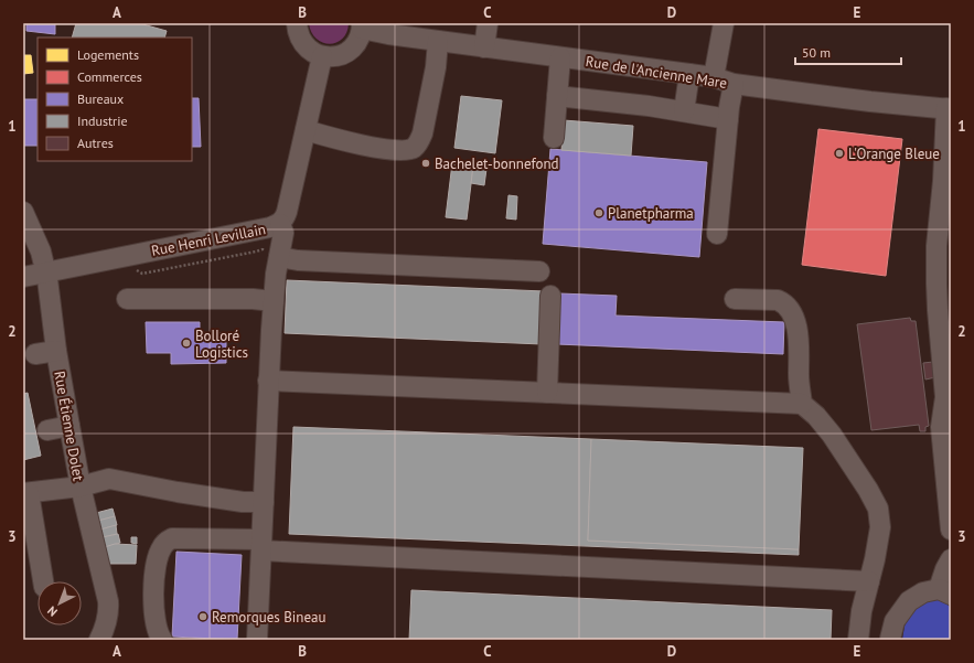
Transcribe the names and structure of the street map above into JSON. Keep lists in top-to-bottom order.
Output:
{
  "streets": {
    "street": ["Rue de l'Ancienne Mare", "Rue Henri Levillain", "Rue Étienne Dolet"]
  },
  "crossings": [
    ["Rue Henri Levillain", "Rue Étienne Dolet"]
  ],
  "places": [
    "L'Orange Bleue",
    "Bachelet-bonnefond",
    "Planetpharma",
    "Bolloré Logistics",
    "Remorques Bineau"
  ],
  "legend": [
    "Logements",
    "Commerces",
    "Bureaux",
    "Industrie",
    "Autres"
  ],
  "scale_bar": "50 m",
  "north": "bottom left",
  "grid": {
    "columns": [
      "A",
      "B",
      "C",
      "D",
      "E"
    ],
    "rows": ["1", "2", "3"]
  }
}
